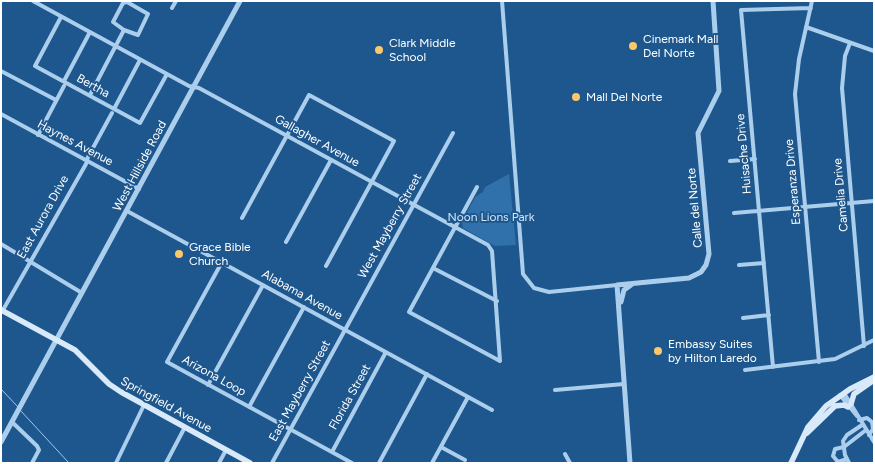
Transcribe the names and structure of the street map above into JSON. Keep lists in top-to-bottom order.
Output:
{
  "streets": {
    "main road": ["Springfield Avenue"],
    "street": [
      "Bertha",
      "Gallagher Avenue",
      "Haynes Avenue",
      "Huisache Drive",
      "West Hillside Road",
      "Esperanza Drive",
      "Camelia Drive",
      "Calle del Norte",
      "East Aurora Drive",
      "West Mayberry Street",
      "Alabama Avenue",
      "Arizona Loop",
      "East Mayberry Street",
      "Florida Street"
    ]
  },
  "crossings": [
    ["Bertha", "Gallagher Avenue"],
    ["Bertha", "East Aurora Drive"],
    ["Gallagher Avenue", "West Hillside Road"],
    ["Gallagher Avenue", "East Aurora Drive"],
    ["Gallagher Avenue", "West Mayberry Street"],
    ["Haynes Avenue", "West Hillside Road"],
    ["Haynes Avenue", "East Aurora Drive"],
    ["Huisache Drive", "Esperanza Drive"],
    ["West Hillside Road", "Alabama Avenue"],
    ["West Hillside Road", "Springfield Avenue"],
    ["East Aurora Drive", "Springfield Avenue"],
    ["West Mayberry Street", "Alabama Avenue"],
    ["West Mayberry Street", "East Mayberry Street"],
    ["Alabama Avenue", "Arizona Loop"],
    ["Alabama Avenue", "East Mayberry Street"],
    ["Alabama Avenue", "Florida Street"],
    ["Arizona Loop", "East Mayberry Street"],
    ["Arizona Loop", "Florida Street"]
  ],
  "parks": ["Noon Lions Park"],
  "places": [
    "Cinemark Mall Del Norte",
    "Clark Middle School",
    "Mall Del Norte",
    "Grace Bible Church",
    "Embassy Suites by Hilton Laredo"
  ]
}
